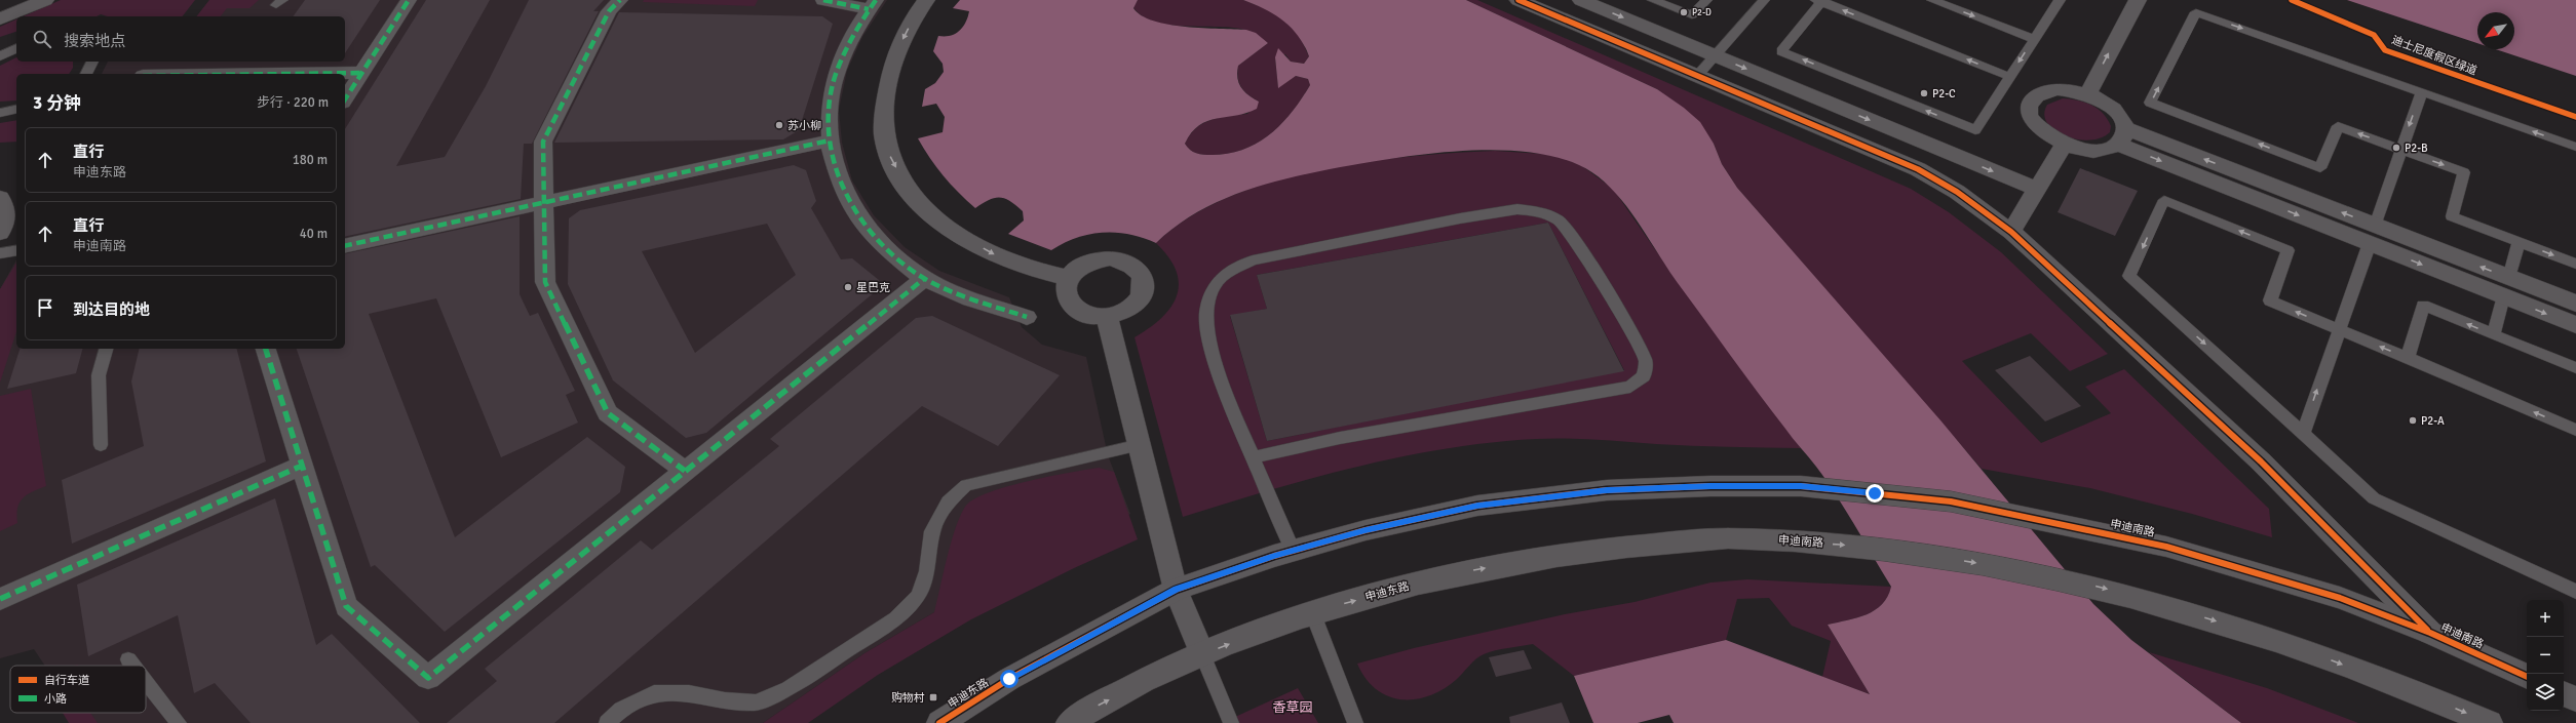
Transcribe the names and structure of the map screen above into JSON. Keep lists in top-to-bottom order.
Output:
{
  "streets": {
    "street": ["申迪南路", "申迪东路"],
    "cycle path": ["迪士尼度假区绿道"]
  },
  "crossings": [
    ["申迪南路", "申迪东路"]
  ],
  "parks": ["香草园"],
  "places": {
    "other": [
      "P2-D",
      "P2-C",
      "苏小柳",
      "P2-B",
      "星巴克",
      "P2-A"
    ],
    "transit": ["购物村"]
  },
  "legend": ["自行车道", "小路"],
  "north": "bottom left",
  "page": {
    "search": "搜索地点",
    "heading": ["3 分钟", "步行 · 220 m"],
    "list": [
      ["直行", "申迪东路", "180 m"],
      ["直行", "申迪南路", "40 m"],
      "到达目的地"
    ],
    "map_buttons": ["+", "−"]
  }
}
